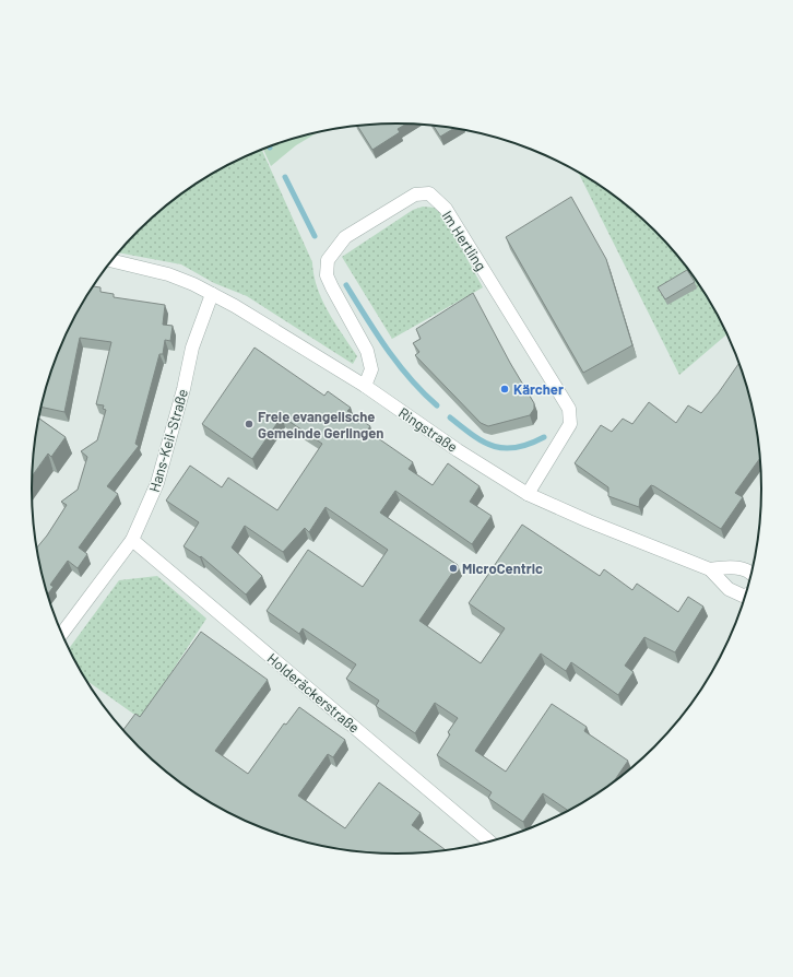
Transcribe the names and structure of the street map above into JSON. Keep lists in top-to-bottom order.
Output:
{
  "streets": {
    "street": [
      "Im Hertling",
      "Ringstraße",
      "Hans-Keil-Straße",
      "Holderäckerstraße"
    ]
  },
  "crossings": [
    ["Im Hertling", "Ringstraße"],
    ["Ringstraße", "Hans-Keil-Straße"],
    ["Hans-Keil-Straße", "Holderäckerstraße"]
  ],
  "places": ["Kärcher", "Freie evangelische Gemeinde Gerlingen", "MicroCentric"]
}
